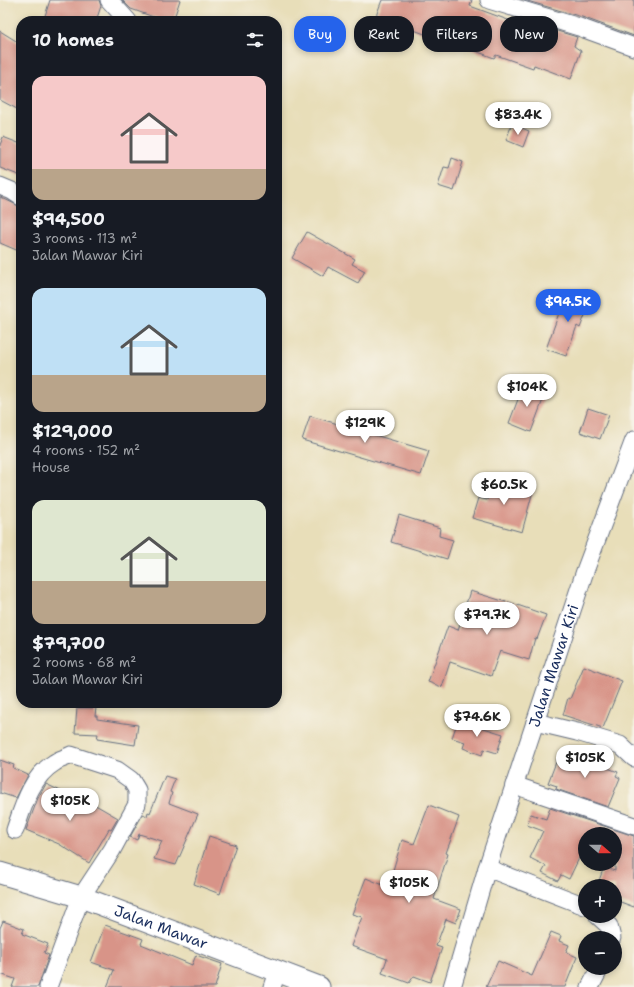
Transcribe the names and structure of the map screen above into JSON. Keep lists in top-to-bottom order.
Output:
{
  "streets": {
    "street": ["Jalan Mawar Kiri", "Jalan Mawar"]
  },
  "north": "right",
  "page": {
    "chip": [
      "Buy",
      "Rent",
      "Filters",
      "New"
    ],
    "heading": "10 homes",
    "list": [
      {
        "name": "$94,500",
        "note": "3 rooms · 113 m² · Jalan Mawar Kiri"
      },
      {
        "name": "$129,000",
        "note": "4 rooms · 152 m² · House"
      },
      {
        "name": "$79,700",
        "note": "2 rooms · 68 m² · Jalan Mawar Kiri"
      }
    ],
    "price": [
      "$83.4K",
      "$94.5K",
      "$104K",
      "$129K",
      "$60.5K",
      "$79.7K",
      "$74.6K",
      "$105K",
      "$105K",
      "$105K"
    ],
    "map_buttons": ["+", "−"]
  }
}
